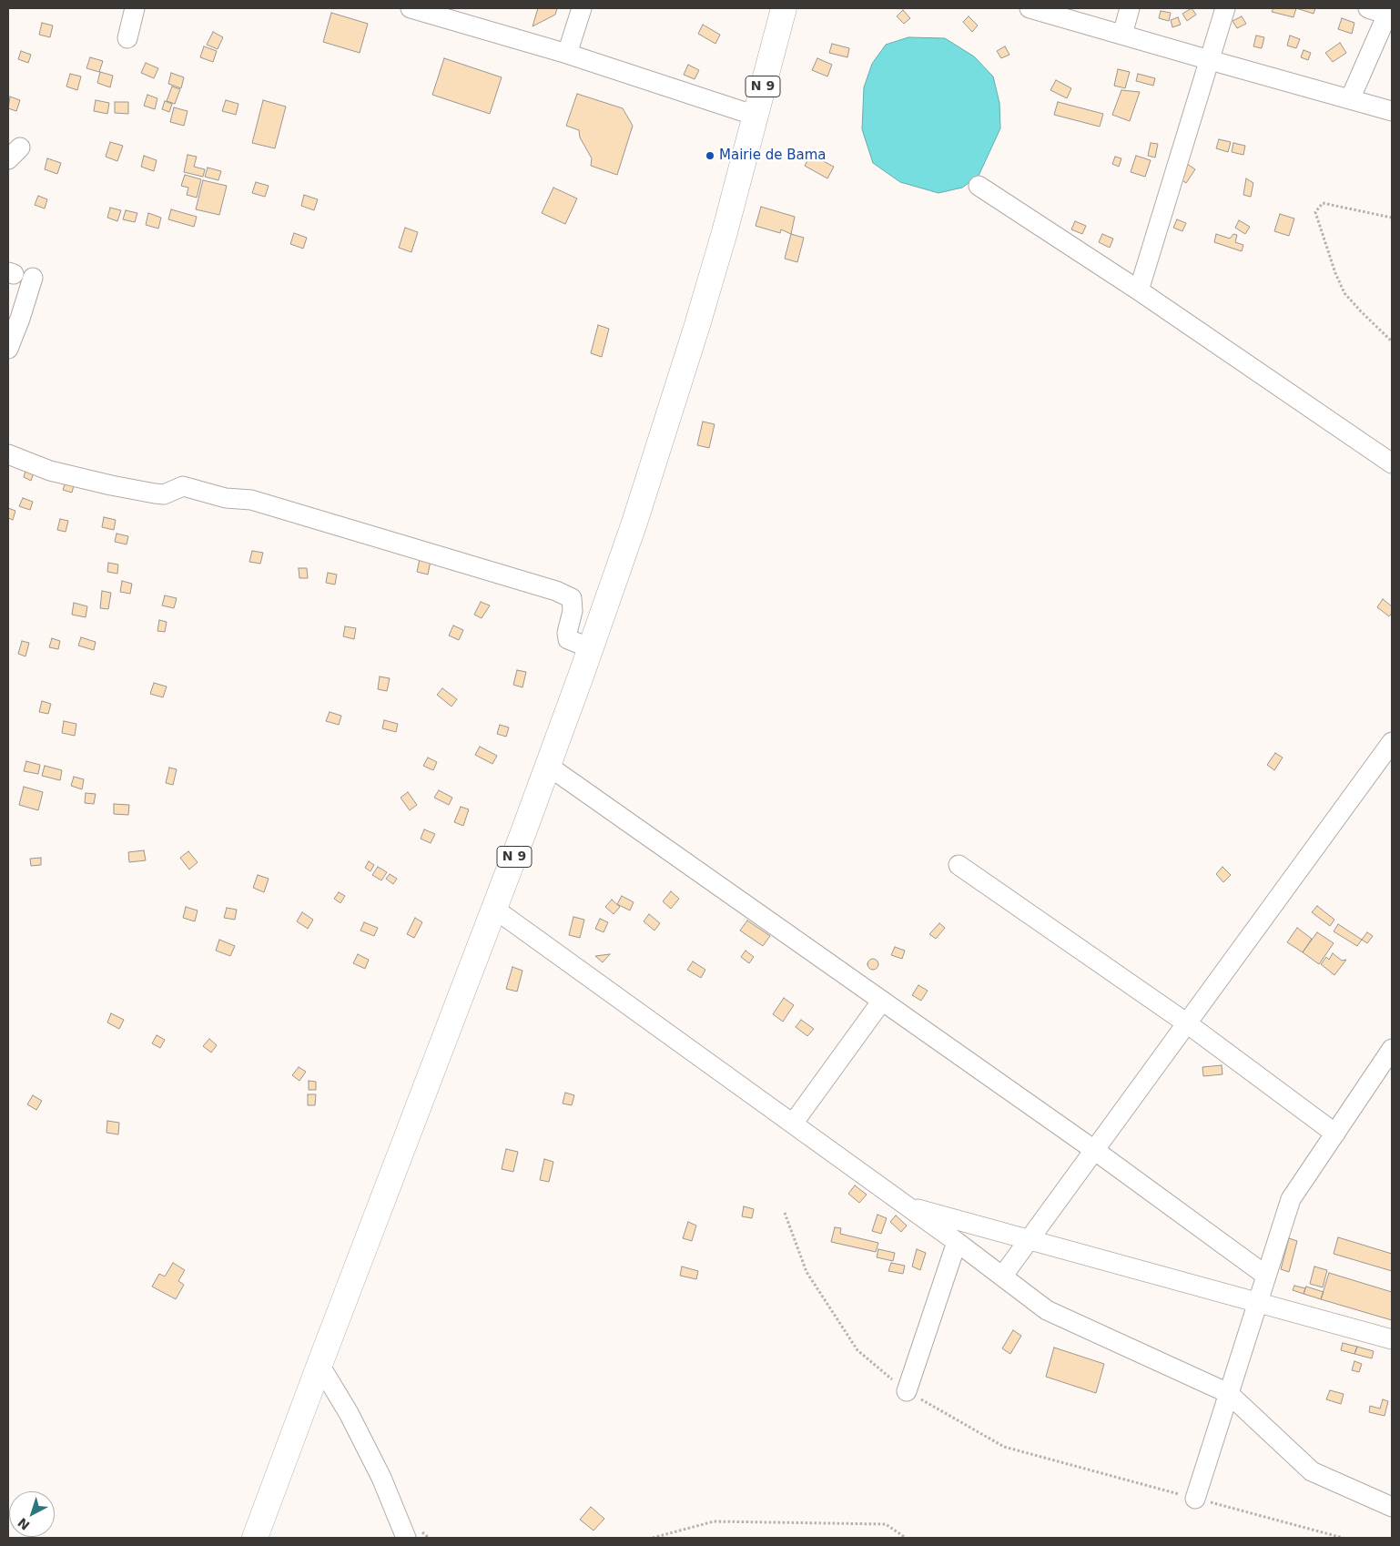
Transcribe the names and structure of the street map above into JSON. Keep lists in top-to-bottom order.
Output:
{
  "streets": {
    "main road": ["N 9"]
  },
  "places": ["Mairie de Bama"],
  "north": "bottom left"
}
